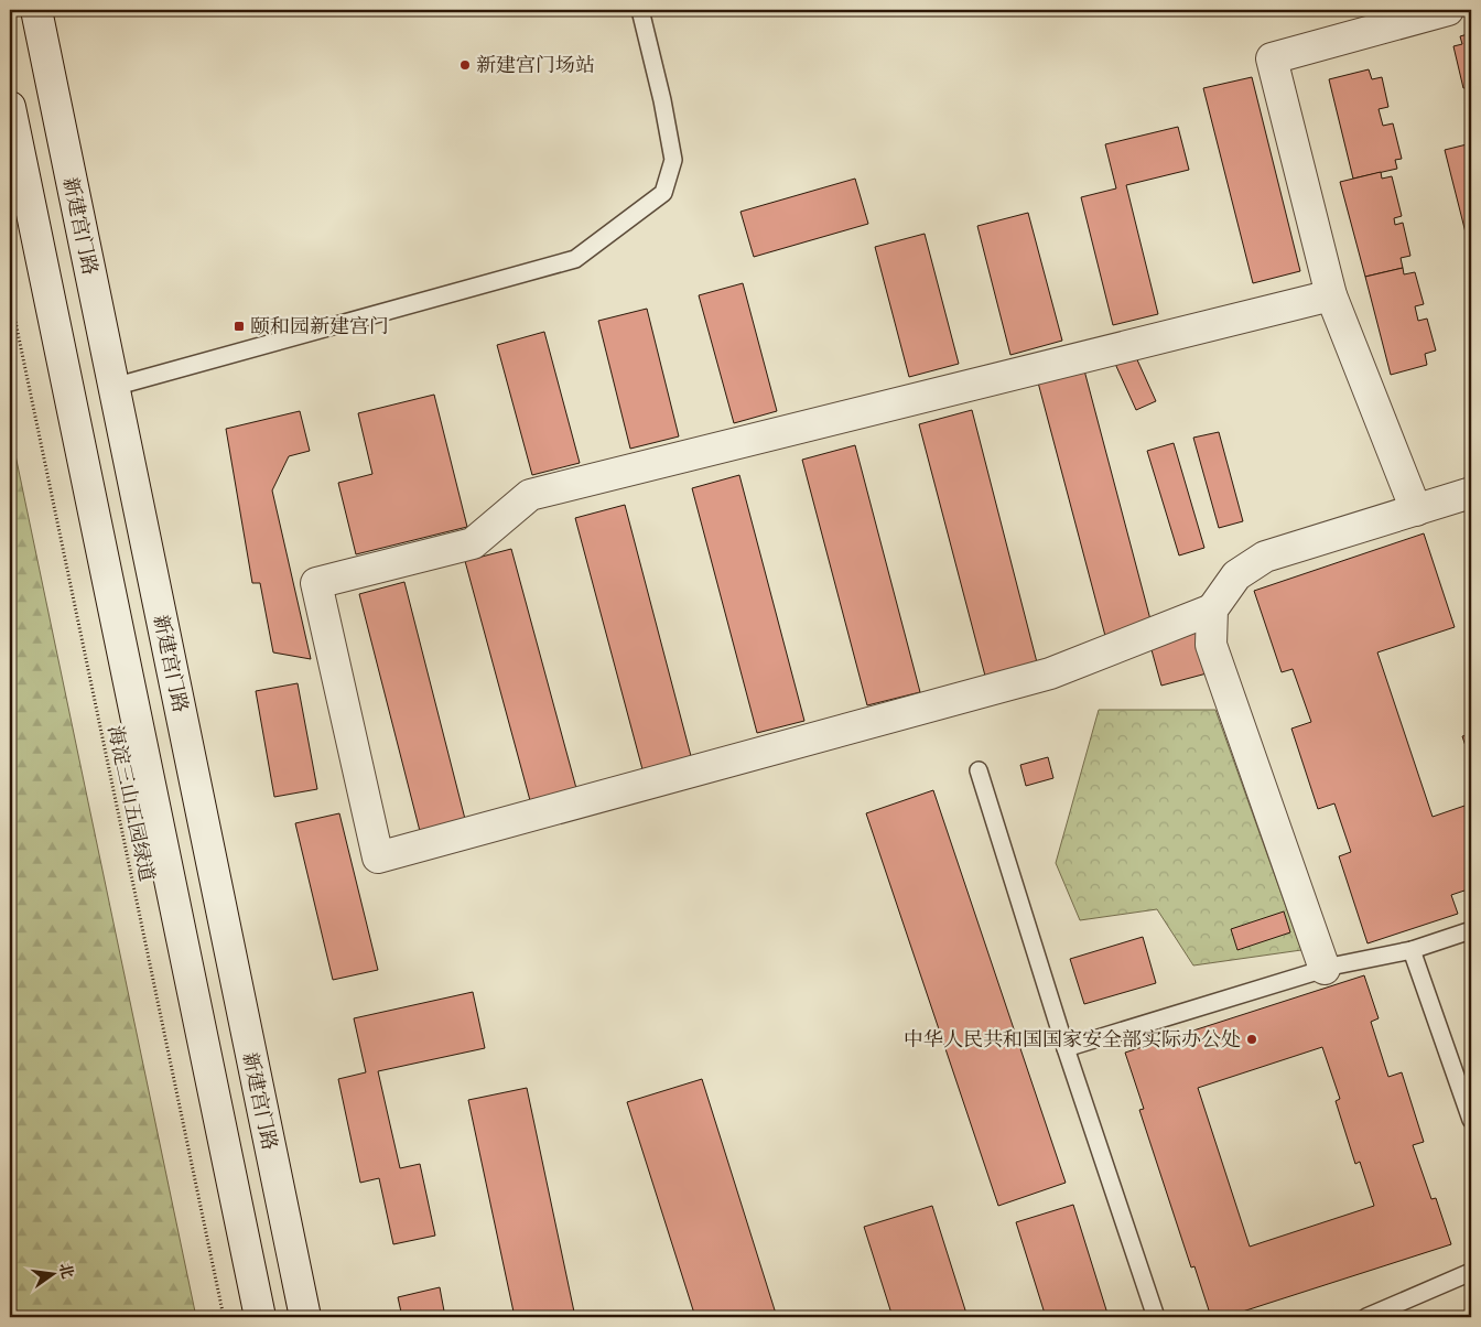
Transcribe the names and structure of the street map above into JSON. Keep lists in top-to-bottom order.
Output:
{
  "streets": {
    "street": ["新建宫门路"],
    "path": ["海淀三山五园绿道"]
  },
  "places": {
    "other": ["新建宫门场站", "中华人民共和国国家安全部实际办公处"],
    "transit": ["颐和园新建宫门"]
  },
  "north": "right"
}
